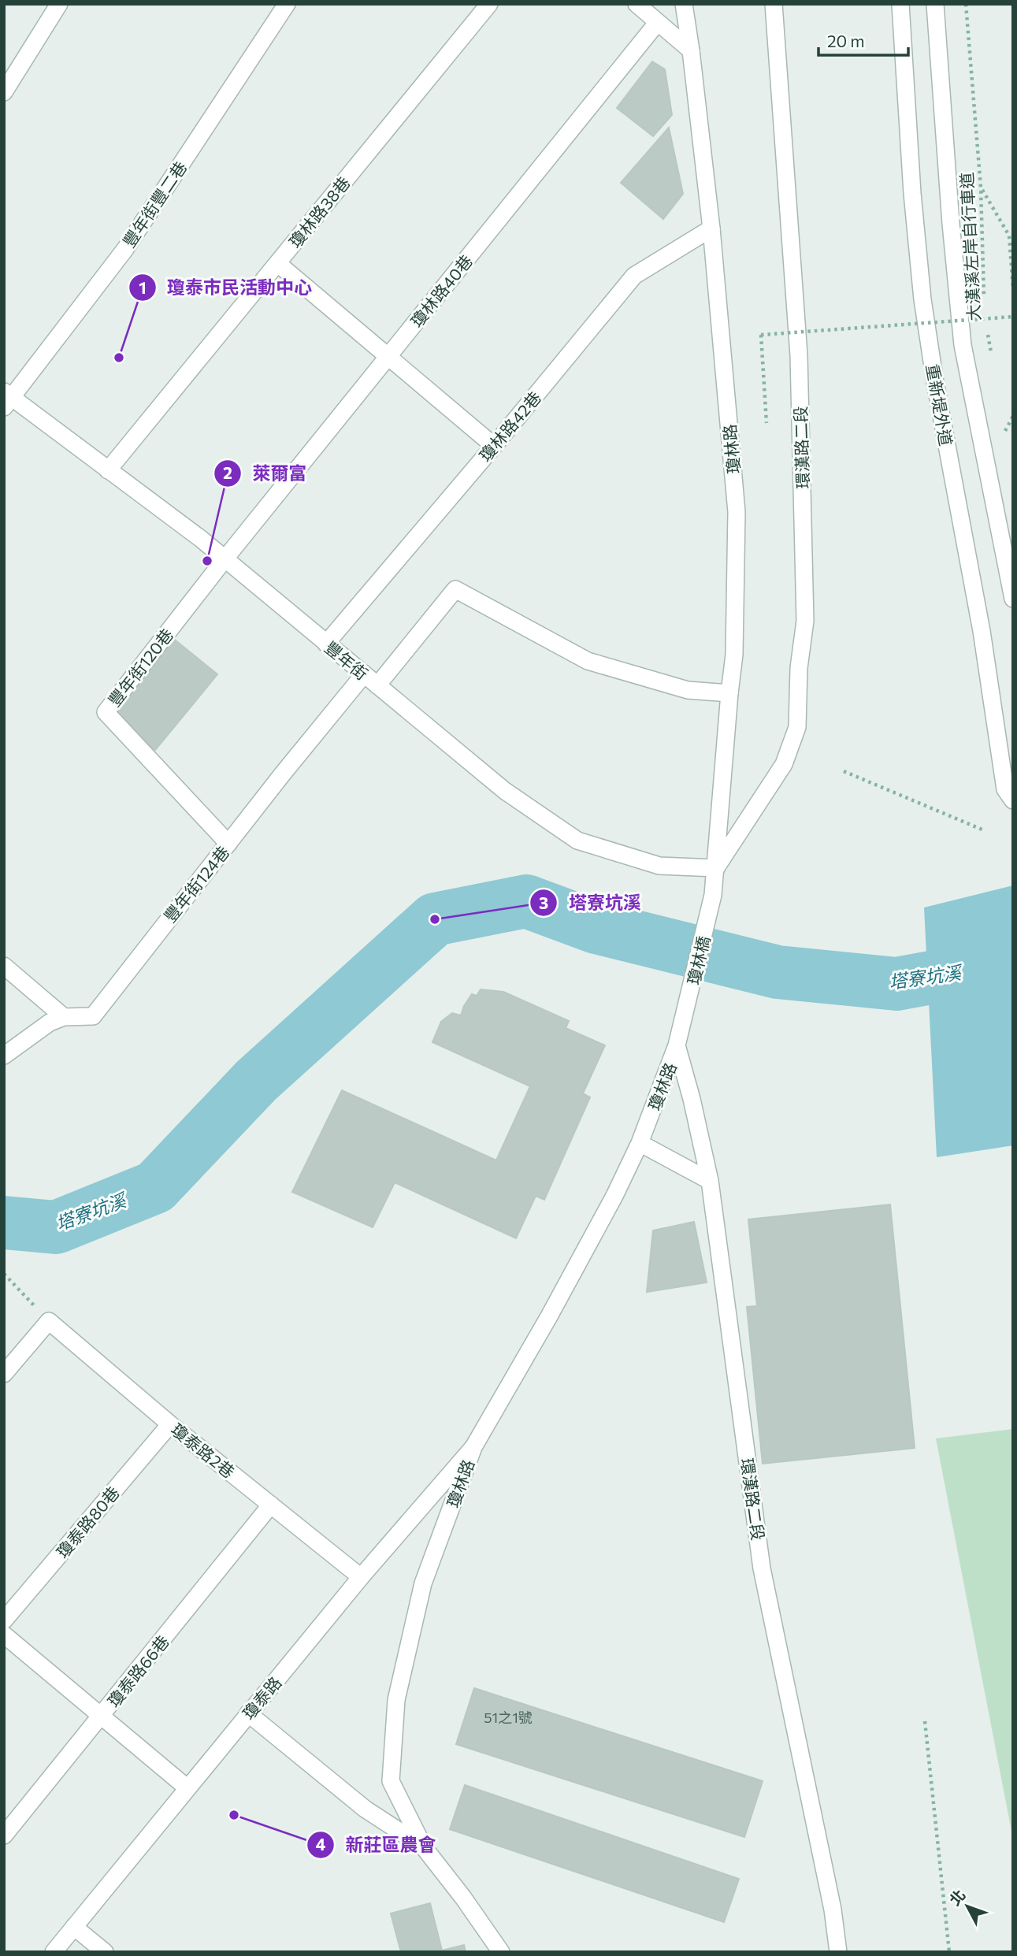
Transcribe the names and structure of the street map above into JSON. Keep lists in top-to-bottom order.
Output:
{
  "streets": {
    "street": [
      "豐年街豐二巷",
      "瓊林路38巷",
      "瓊林路40巷",
      "重新堤外道",
      "瓊林路42巷",
      "環漢路二段",
      "瓊林路",
      "豐年街",
      "豐年街120巷",
      "豐年街124巷",
      "瓊林橋",
      "瓊泰路2巷",
      "瓊泰路80巷",
      "瓊泰路66巷",
      "瓊泰路"
    ],
    "path": ["大漢溪左岸自行車道"]
  },
  "crossings": [
    ["豐年街豐二巷", "豐年街"],
    ["瓊林路38巷", "豐年街"],
    ["瓊林路40巷", "豐年街"],
    ["瓊林路40巷", "豐年街120巷"],
    ["瓊林路42巷", "瓊林路"],
    ["瓊林路42巷", "豐年街"],
    ["環漢路二段", "瓊林路"],
    ["環漢路二段", "豐年街"],
    ["瓊林路", "豐年街"],
    ["瓊林路", "瓊林橋"],
    ["瓊林路", "瓊泰路"],
    ["豐年街", "豐年街120巷"],
    ["豐年街", "豐年街124巷"],
    ["豐年街120巷", "豐年街124巷"],
    ["瓊泰路2巷", "瓊泰路80巷"],
    ["瓊泰路2巷", "瓊泰路66巷"],
    ["瓊泰路2巷", "瓊泰路"]
  ],
  "water": ["塔寮坑溪"],
  "places": [
    "瓊泰市民活動中心",
    "萊爾富",
    "塔寮坑溪",
    "新莊區農會"
  ],
  "house_numbers": ["51之1號"],
  "scale_bar": "20 m",
  "north": "top left"
}
